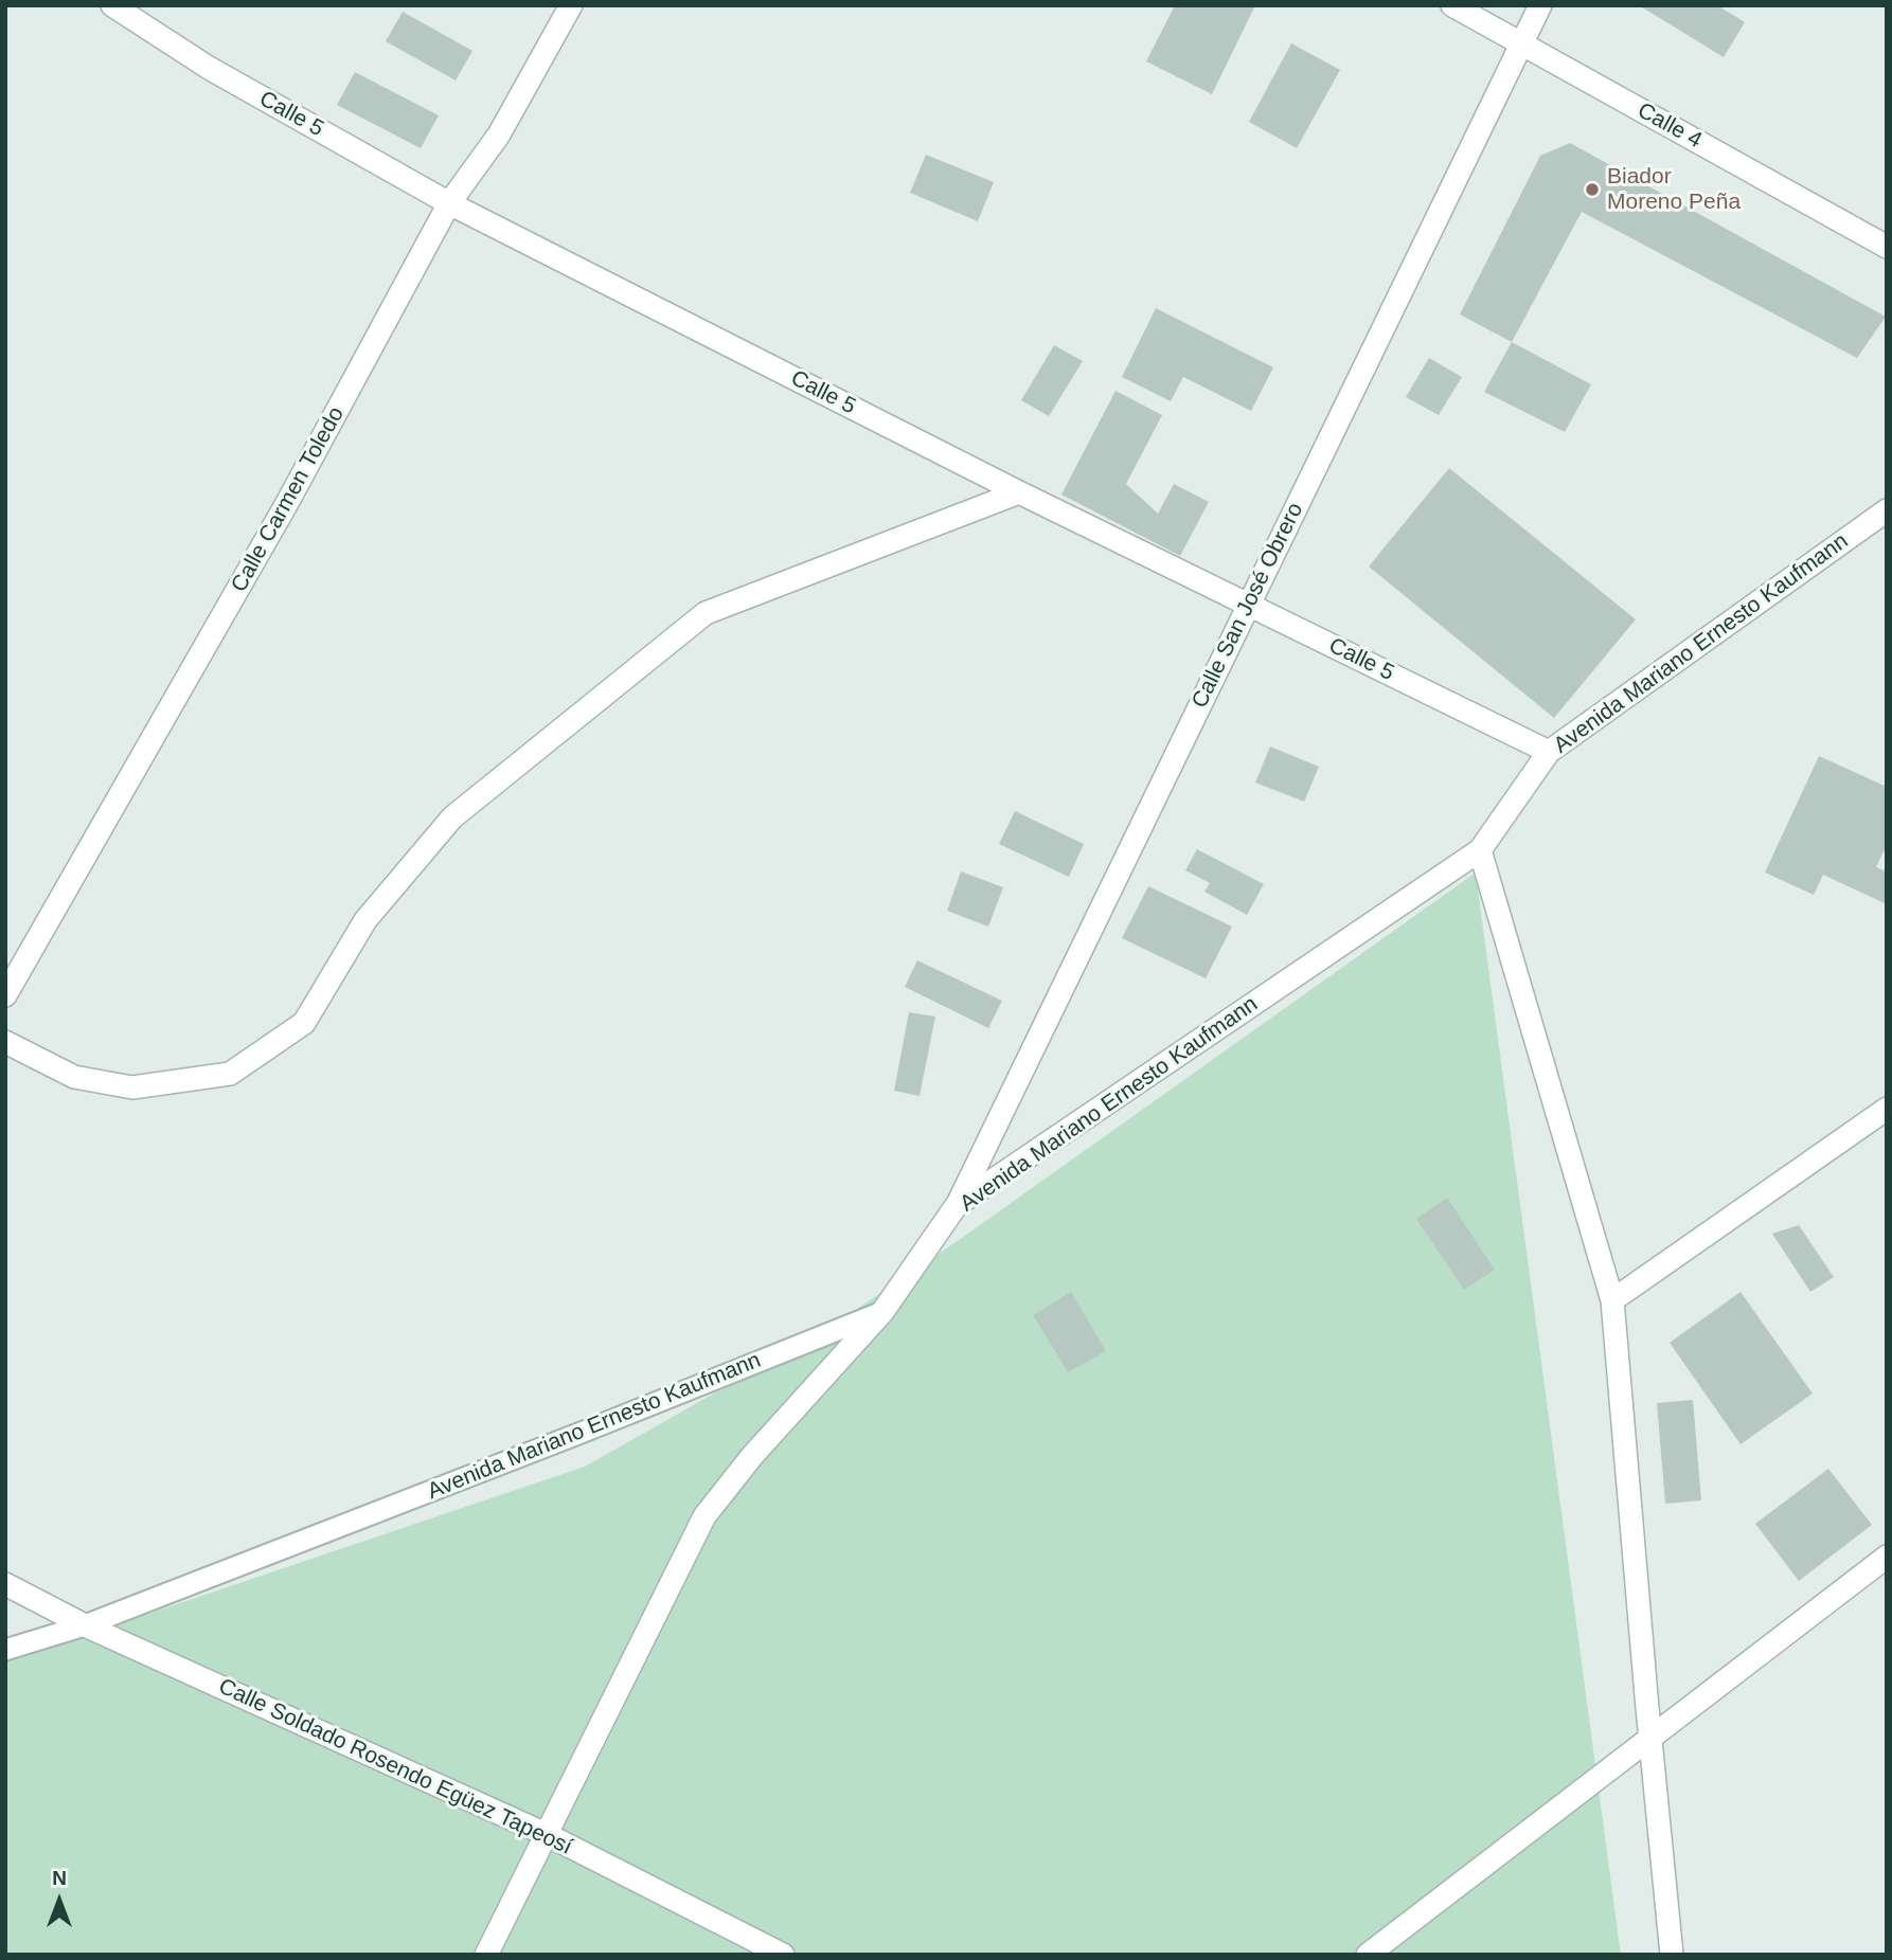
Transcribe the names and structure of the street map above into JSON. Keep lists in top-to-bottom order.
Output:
{
  "streets": {
    "street": [
      "Calle 5",
      "Calle 4",
      "Calle Carmen Toledo",
      "Calle San José Obrero",
      "Avenida Mariano Ernesto Kaufmann",
      "Calle Soldado Rosendo Egüez Tapeosí"
    ]
  },
  "crossings": [
    ["Calle 5", "Calle Carmen Toledo"],
    ["Calle 5", "Calle San José Obrero"],
    ["Calle 5", "Avenida Mariano Ernesto Kaufmann"],
    ["Calle 4", "Calle San José Obrero"],
    ["Calle San José Obrero", "Avenida Mariano Ernesto Kaufmann"],
    ["Avenida Mariano Ernesto Kaufmann", "Calle Soldado Rosendo Egüez Tapeosí"]
  ],
  "places": ["Biador Moreno Peña"],
  "north": "top"
}
